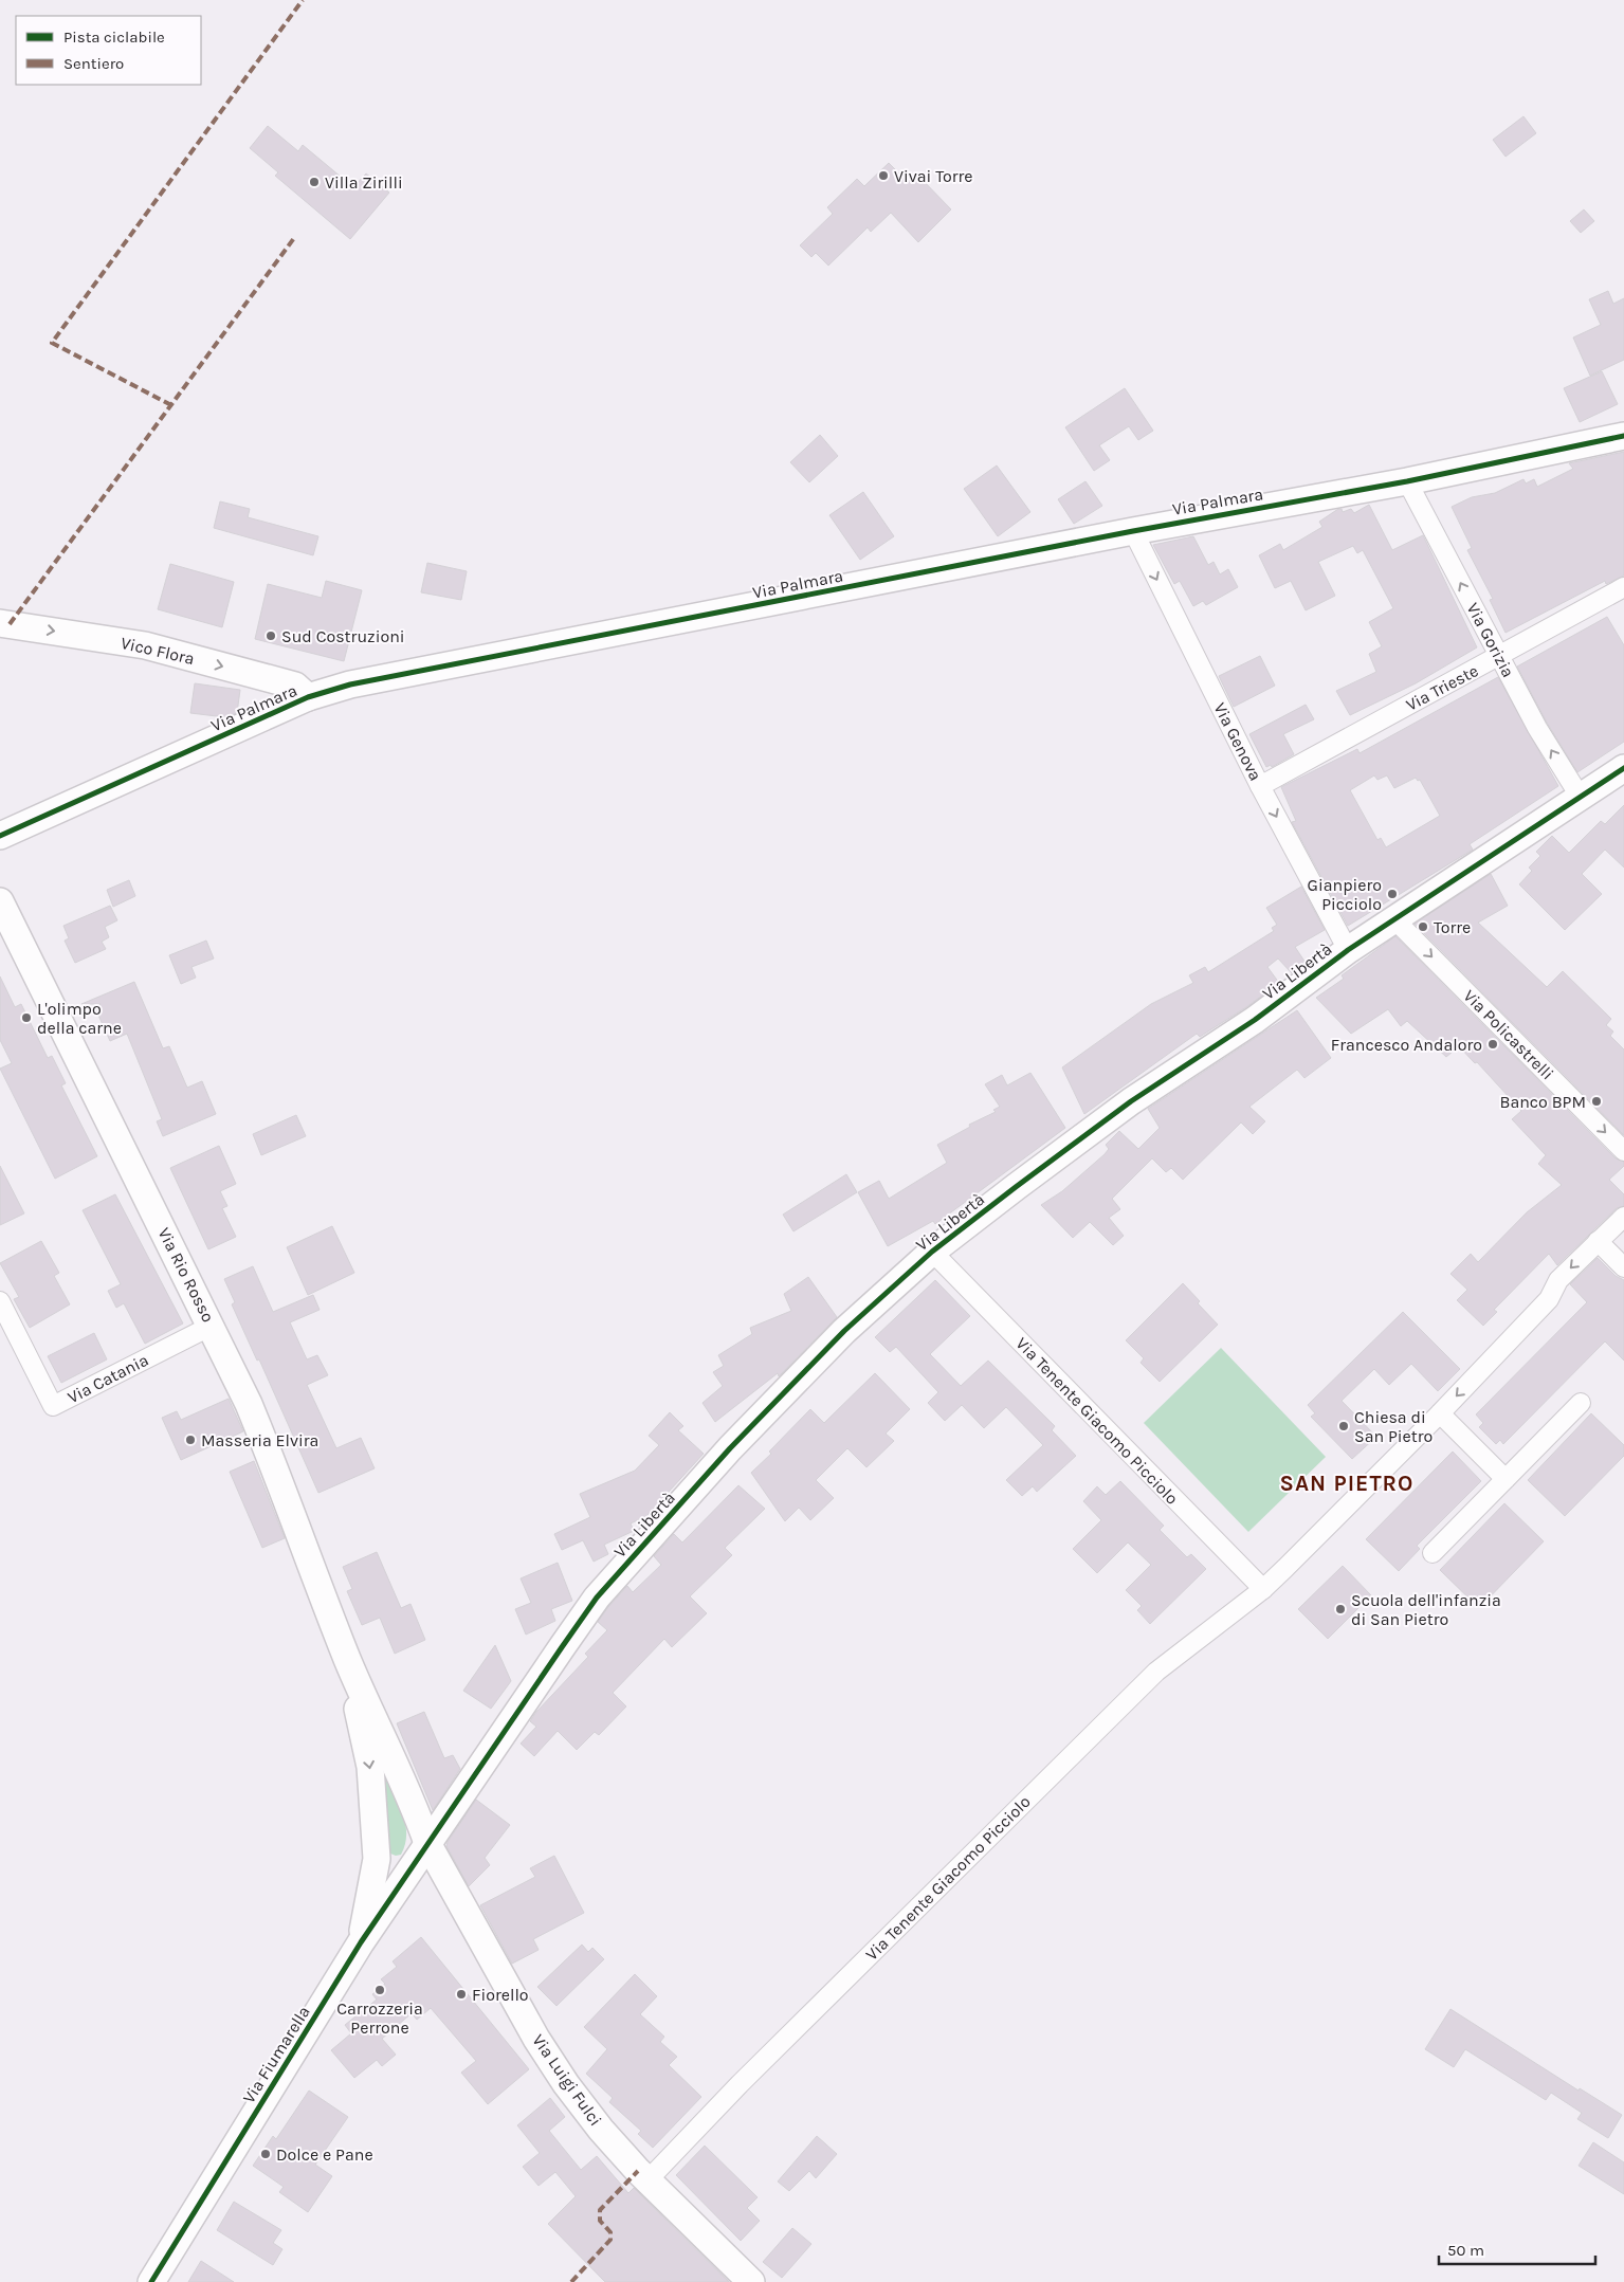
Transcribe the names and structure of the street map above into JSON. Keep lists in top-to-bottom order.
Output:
{
  "streets": {
    "street": [
      "Via Palmara",
      "Via Gorizia",
      "Vico Flora",
      "Via Trieste",
      "Via Genova",
      "Via Libertà",
      "Via Policastrelli",
      "Via Rio Rosso",
      "Via Catania",
      "Via Tenente Giacomo Picciolo",
      "Via Fiumarella",
      "Via Luigi Fulci"
    ]
  },
  "crossings": [
    ["Via Palmara", "Via Gorizia"],
    ["Via Palmara", "Vico Flora"],
    ["Via Palmara", "Via Genova"],
    ["Via Gorizia", "Via Trieste"],
    ["Via Gorizia", "Via Libertà"],
    ["Via Trieste", "Via Genova"],
    ["Via Genova", "Via Libertà"],
    ["Via Libertà", "Via Policastrelli"],
    ["Via Libertà", "Via Tenente Giacomo Picciolo"],
    ["Via Libertà", "Via Fiumarella"],
    ["Via Libertà", "Via Luigi Fulci"],
    ["Via Rio Rosso", "Via Catania"],
    ["Via Rio Rosso", "Via Luigi Fulci"],
    ["Via Tenente Giacomo Picciolo", "Via Luigi Fulci"],
    ["Via Fiumarella", "Via Luigi Fulci"]
  ],
  "one_way": [
    "Via Gorizia",
    "Vico Flora",
    "Via Genova",
    "Via Policastrelli"
  ],
  "districts": ["SAN PIETRO"],
  "places": [
    "Vivai Torre",
    "Villa Zirilli",
    "Sud Costruzioni",
    "Gianpiero Picciolo",
    "Torre",
    "L'olimpo della carne",
    "Francesco Andaloro",
    "Banco BPM",
    "Chiesa di San Pietro",
    "Masseria Elvira",
    "Scuola dell'infanzia di San Pietro",
    "Carrozzeria Perrone",
    "Fiorello",
    "Dolce e Pane"
  ],
  "legend": ["Pista ciclabile", "Sentiero"],
  "scale_bar": "50 m"
}
